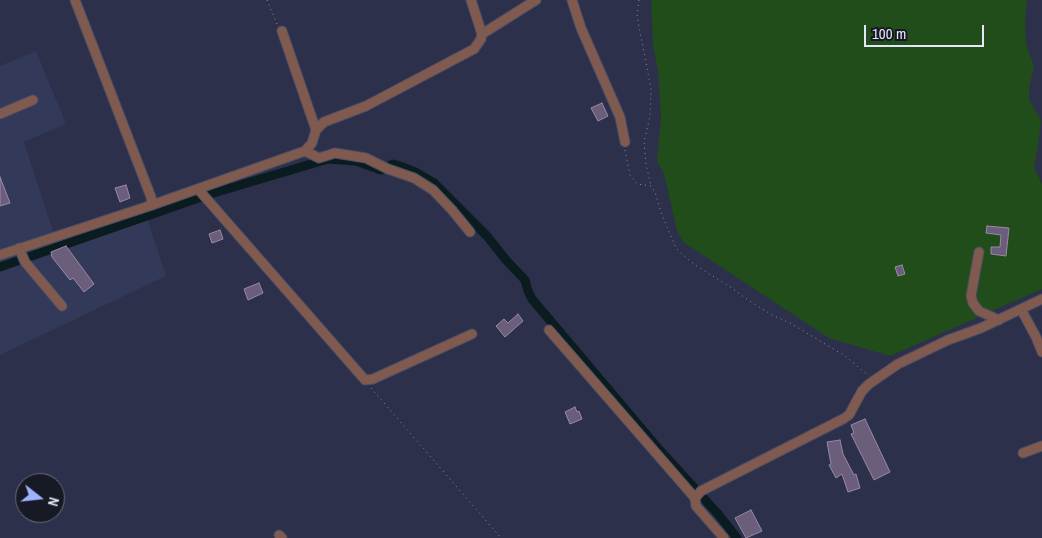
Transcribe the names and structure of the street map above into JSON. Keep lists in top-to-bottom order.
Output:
{
  "scale_bar": "100 m",
  "north": "right"
}
